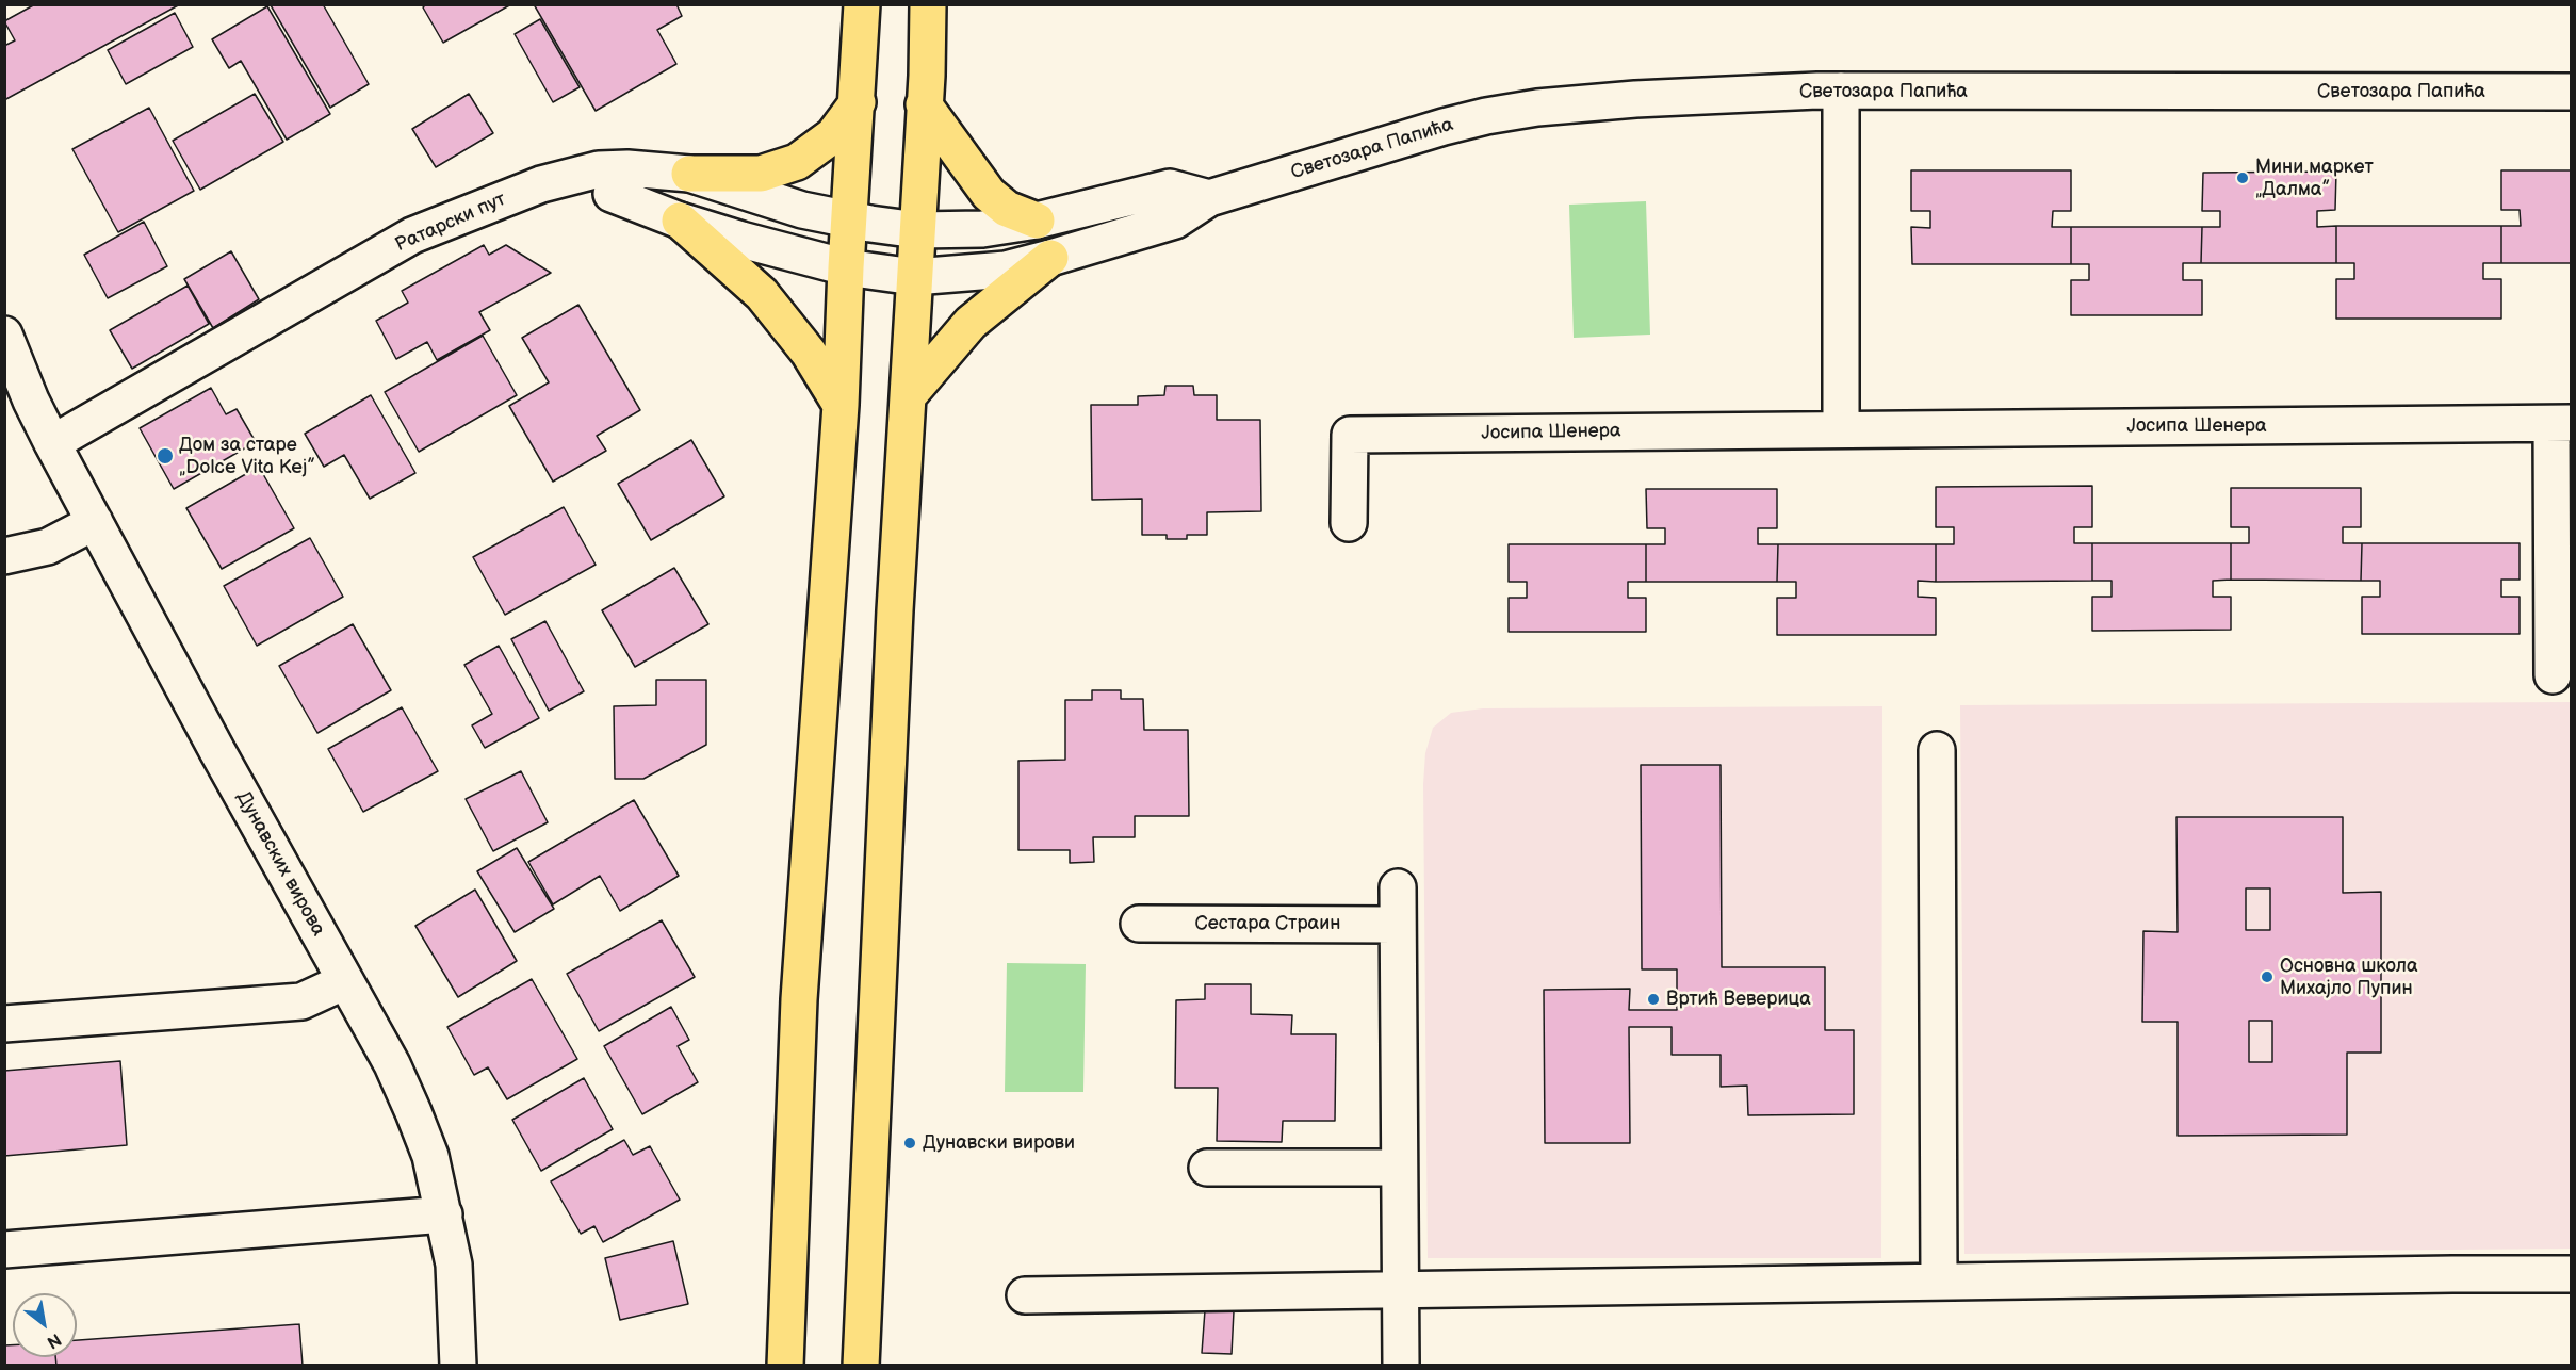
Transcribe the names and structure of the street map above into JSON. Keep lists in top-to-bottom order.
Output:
{
  "streets": {
    "street": [
      "Светозара Папића",
      "Ратарски пут",
      "Јосипа Шенера",
      "Дунавских вирова",
      "Сестара Страин"
    ]
  },
  "crossings": [
    ["Ратарски пут", "Дунавских вирова"]
  ],
  "places": [
    "Мини маркет „Далма”",
    "Дом за старе „Dolce Vita Kej”",
    "Основна школа Михајло Пупин",
    "Вртић Веверица",
    "Дунавски вирови"
  ],
  "north": "bottom right"
}
